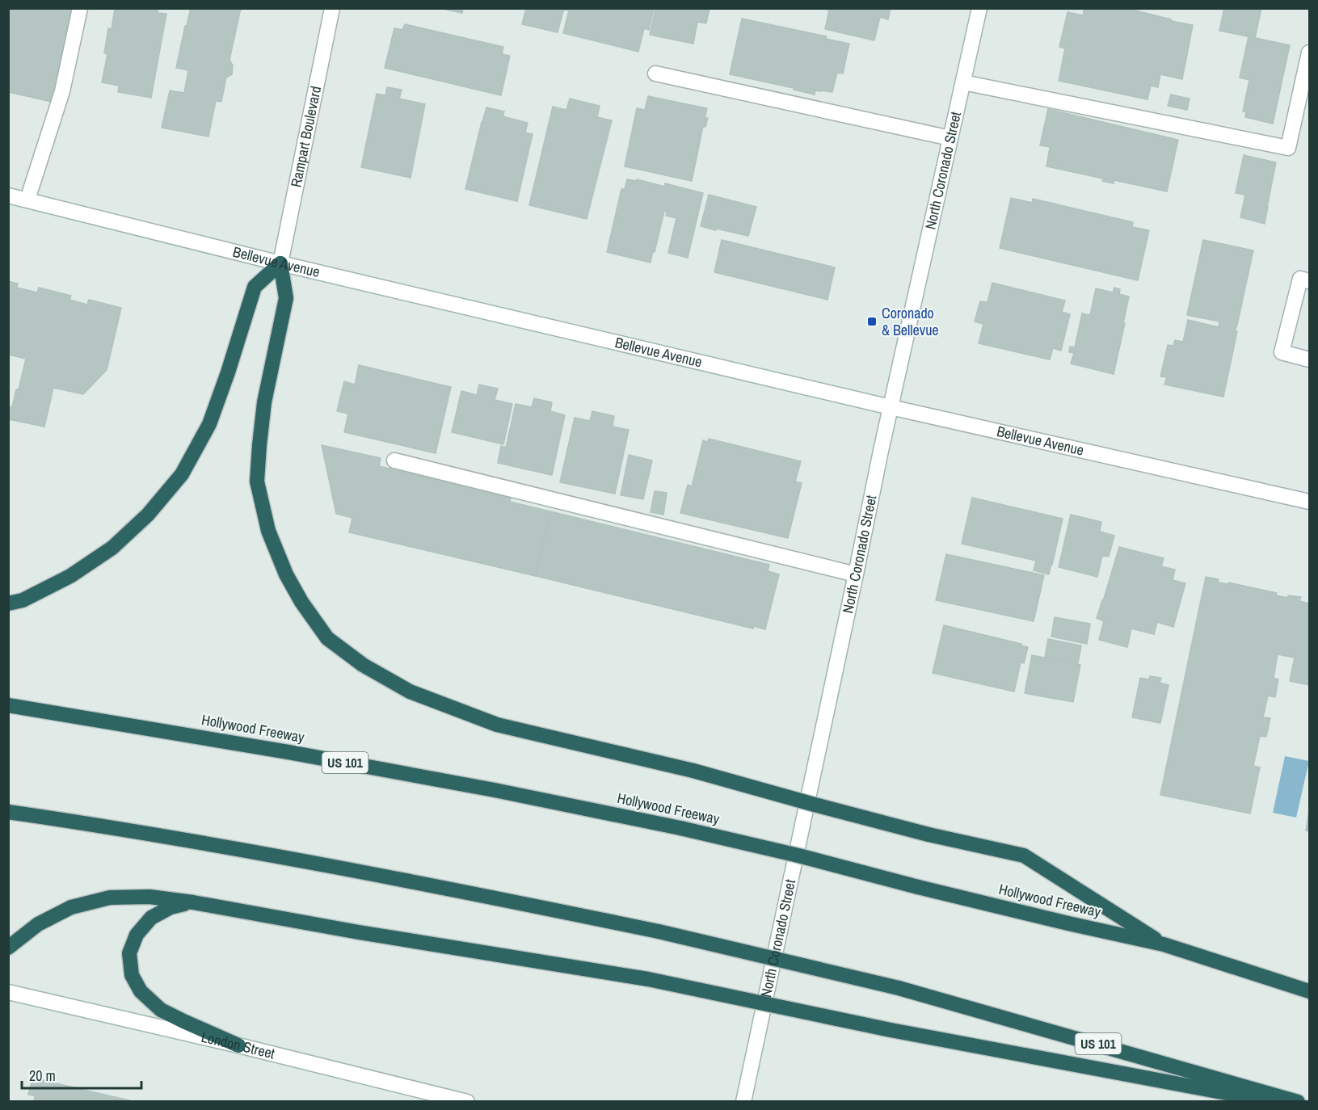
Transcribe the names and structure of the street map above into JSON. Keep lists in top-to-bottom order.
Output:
{
  "streets": {
    "highway": ["Hollywood Freeway", "US 101"],
    "street": [
      "Rampart Boulevard",
      "North Coronado Street",
      "Bellevue Avenue",
      "London Street"
    ]
  },
  "crossings": [
    ["Rampart Boulevard", "Bellevue Avenue"],
    ["North Coronado Street", "Bellevue Avenue"]
  ],
  "places": {
    "transit": ["Coronado & Bellevue"]
  },
  "scale_bar": "20 m"
}
